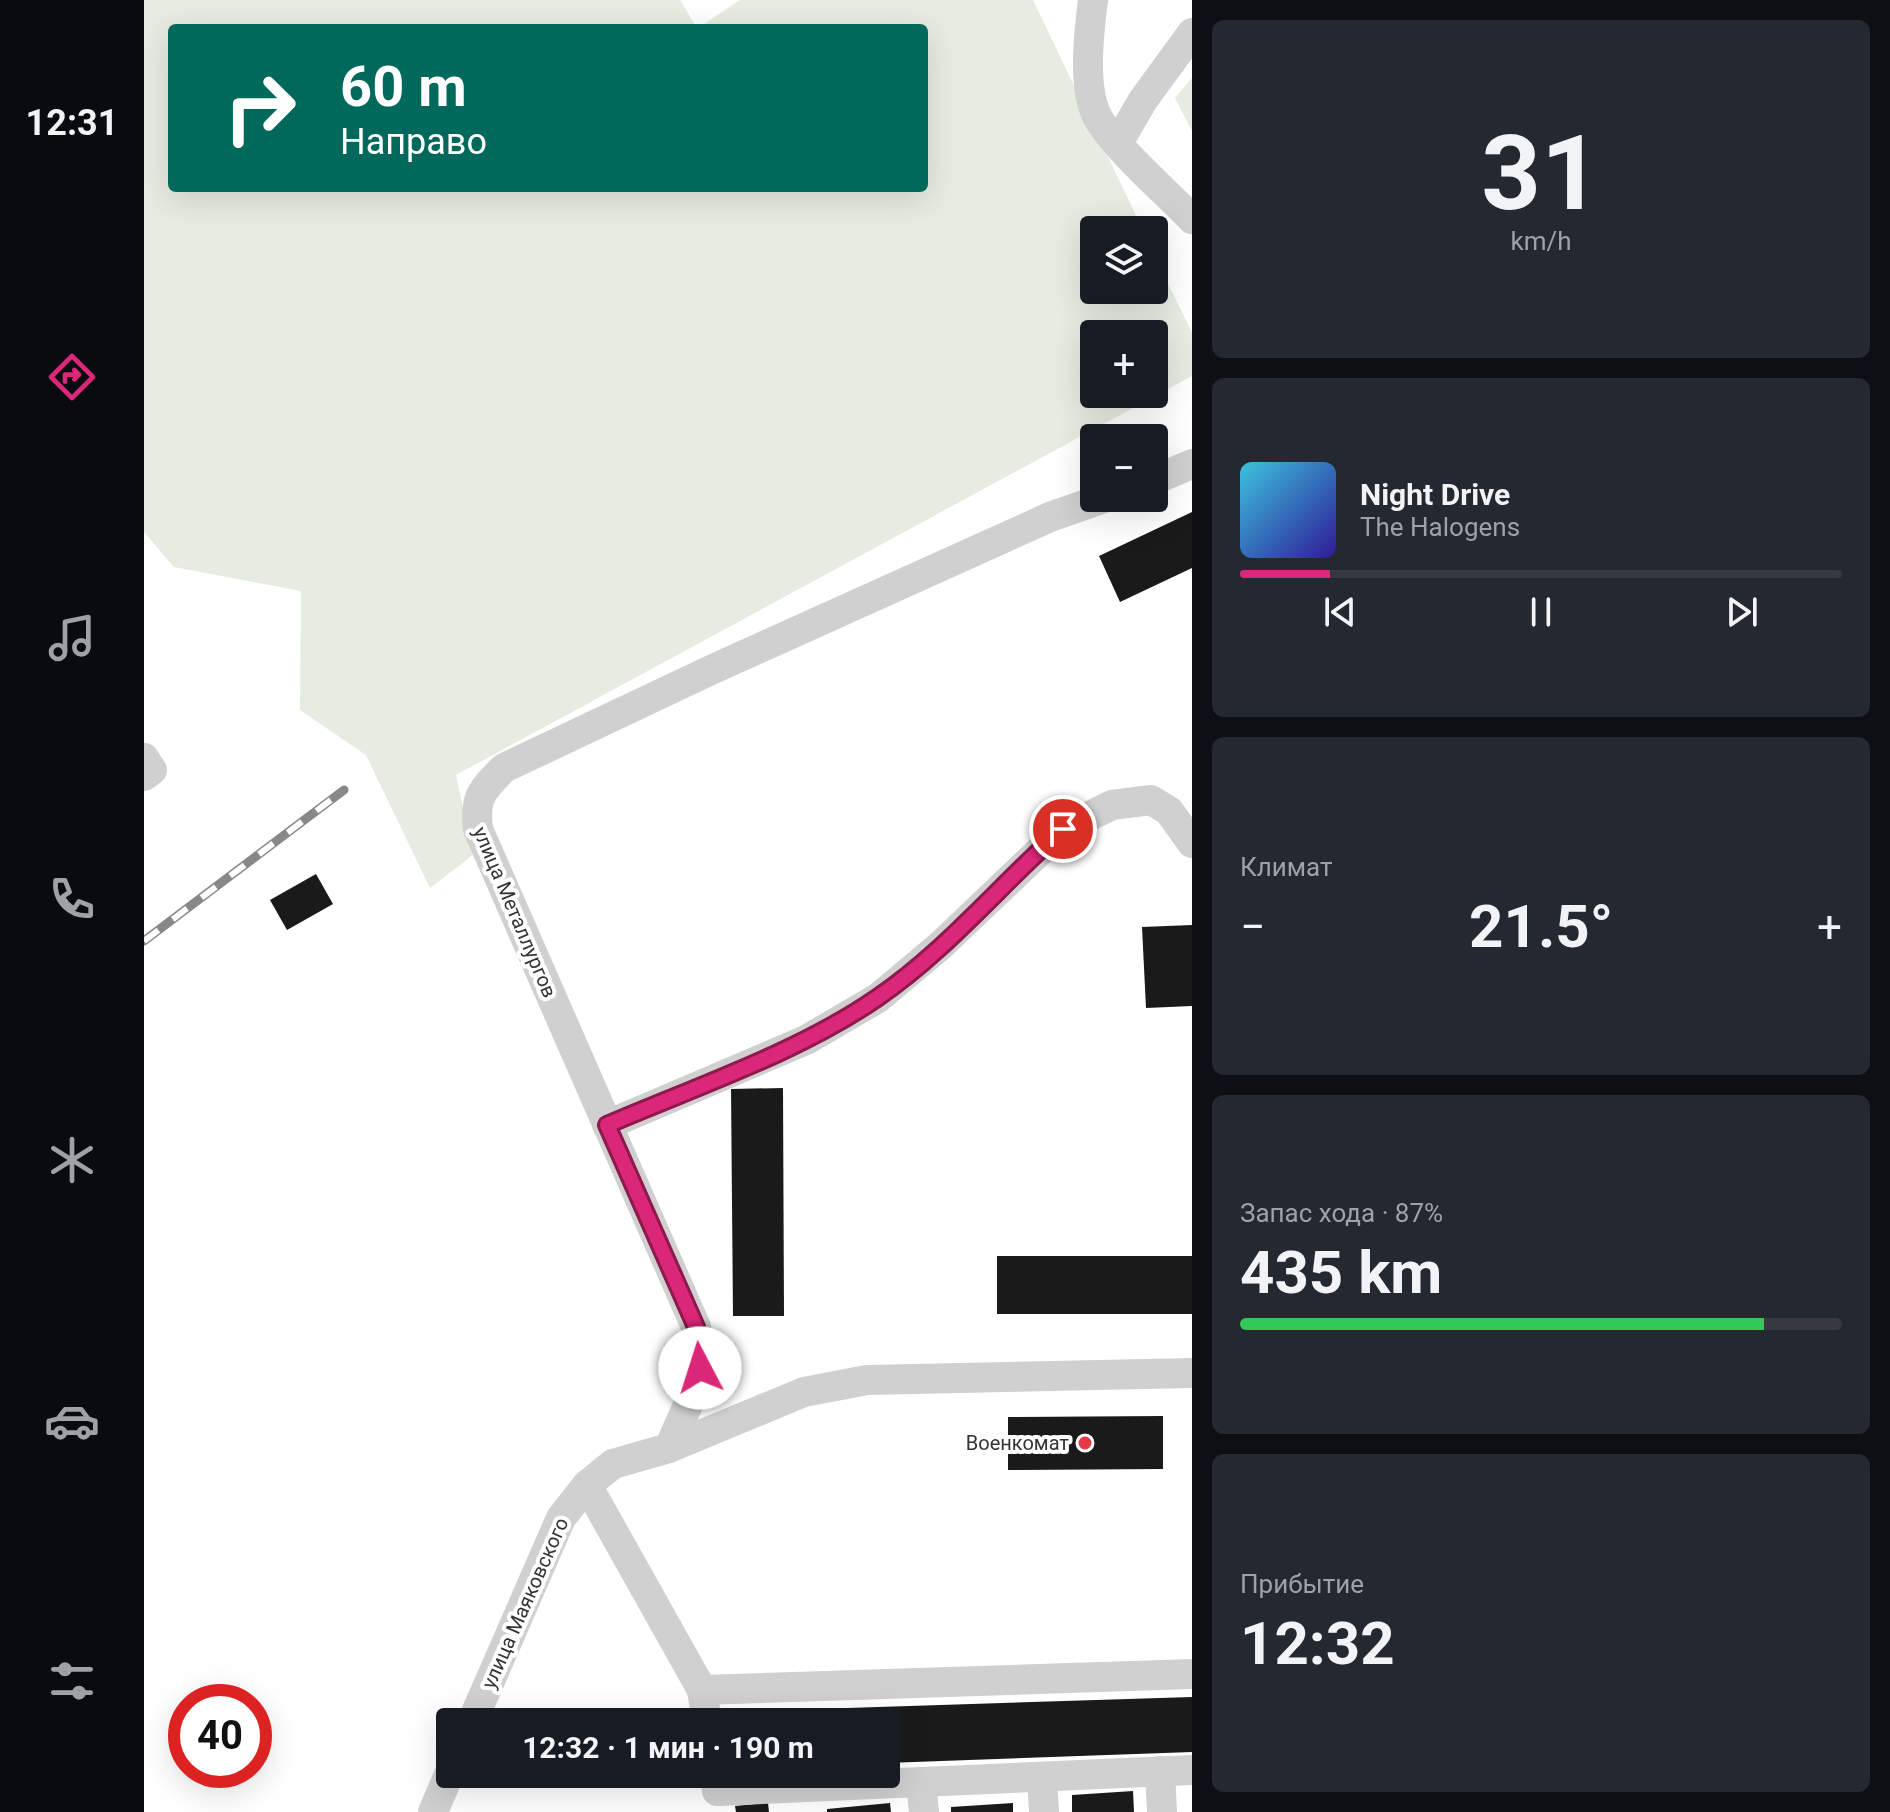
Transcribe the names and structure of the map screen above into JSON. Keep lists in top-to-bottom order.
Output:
{
  "streets": {
    "street": ["улица Металлургов", "улица Маяковского"]
  },
  "crossings": [
    ["улица Металлургов", "улица Маяковского"]
  ],
  "places": ["Военкомат"],
  "page": {
    "tabs": "12:31",
    "tile": [
      ["31", "km/h"],
      "Климат",
      ["Запас хода · 87%", "435 km"],
      ["Прибытие", "12:32"]
    ],
    "turn": ["60 m", "Направо"],
    "map_buttons": ["+", "−"],
    "song": ["Night Drive", "The Halogens"],
    "heat": ["−", "21.5°", "+"],
    "limit": "40",
    "trip": "12:32 · 1 мин · 190 m"
  }
}
